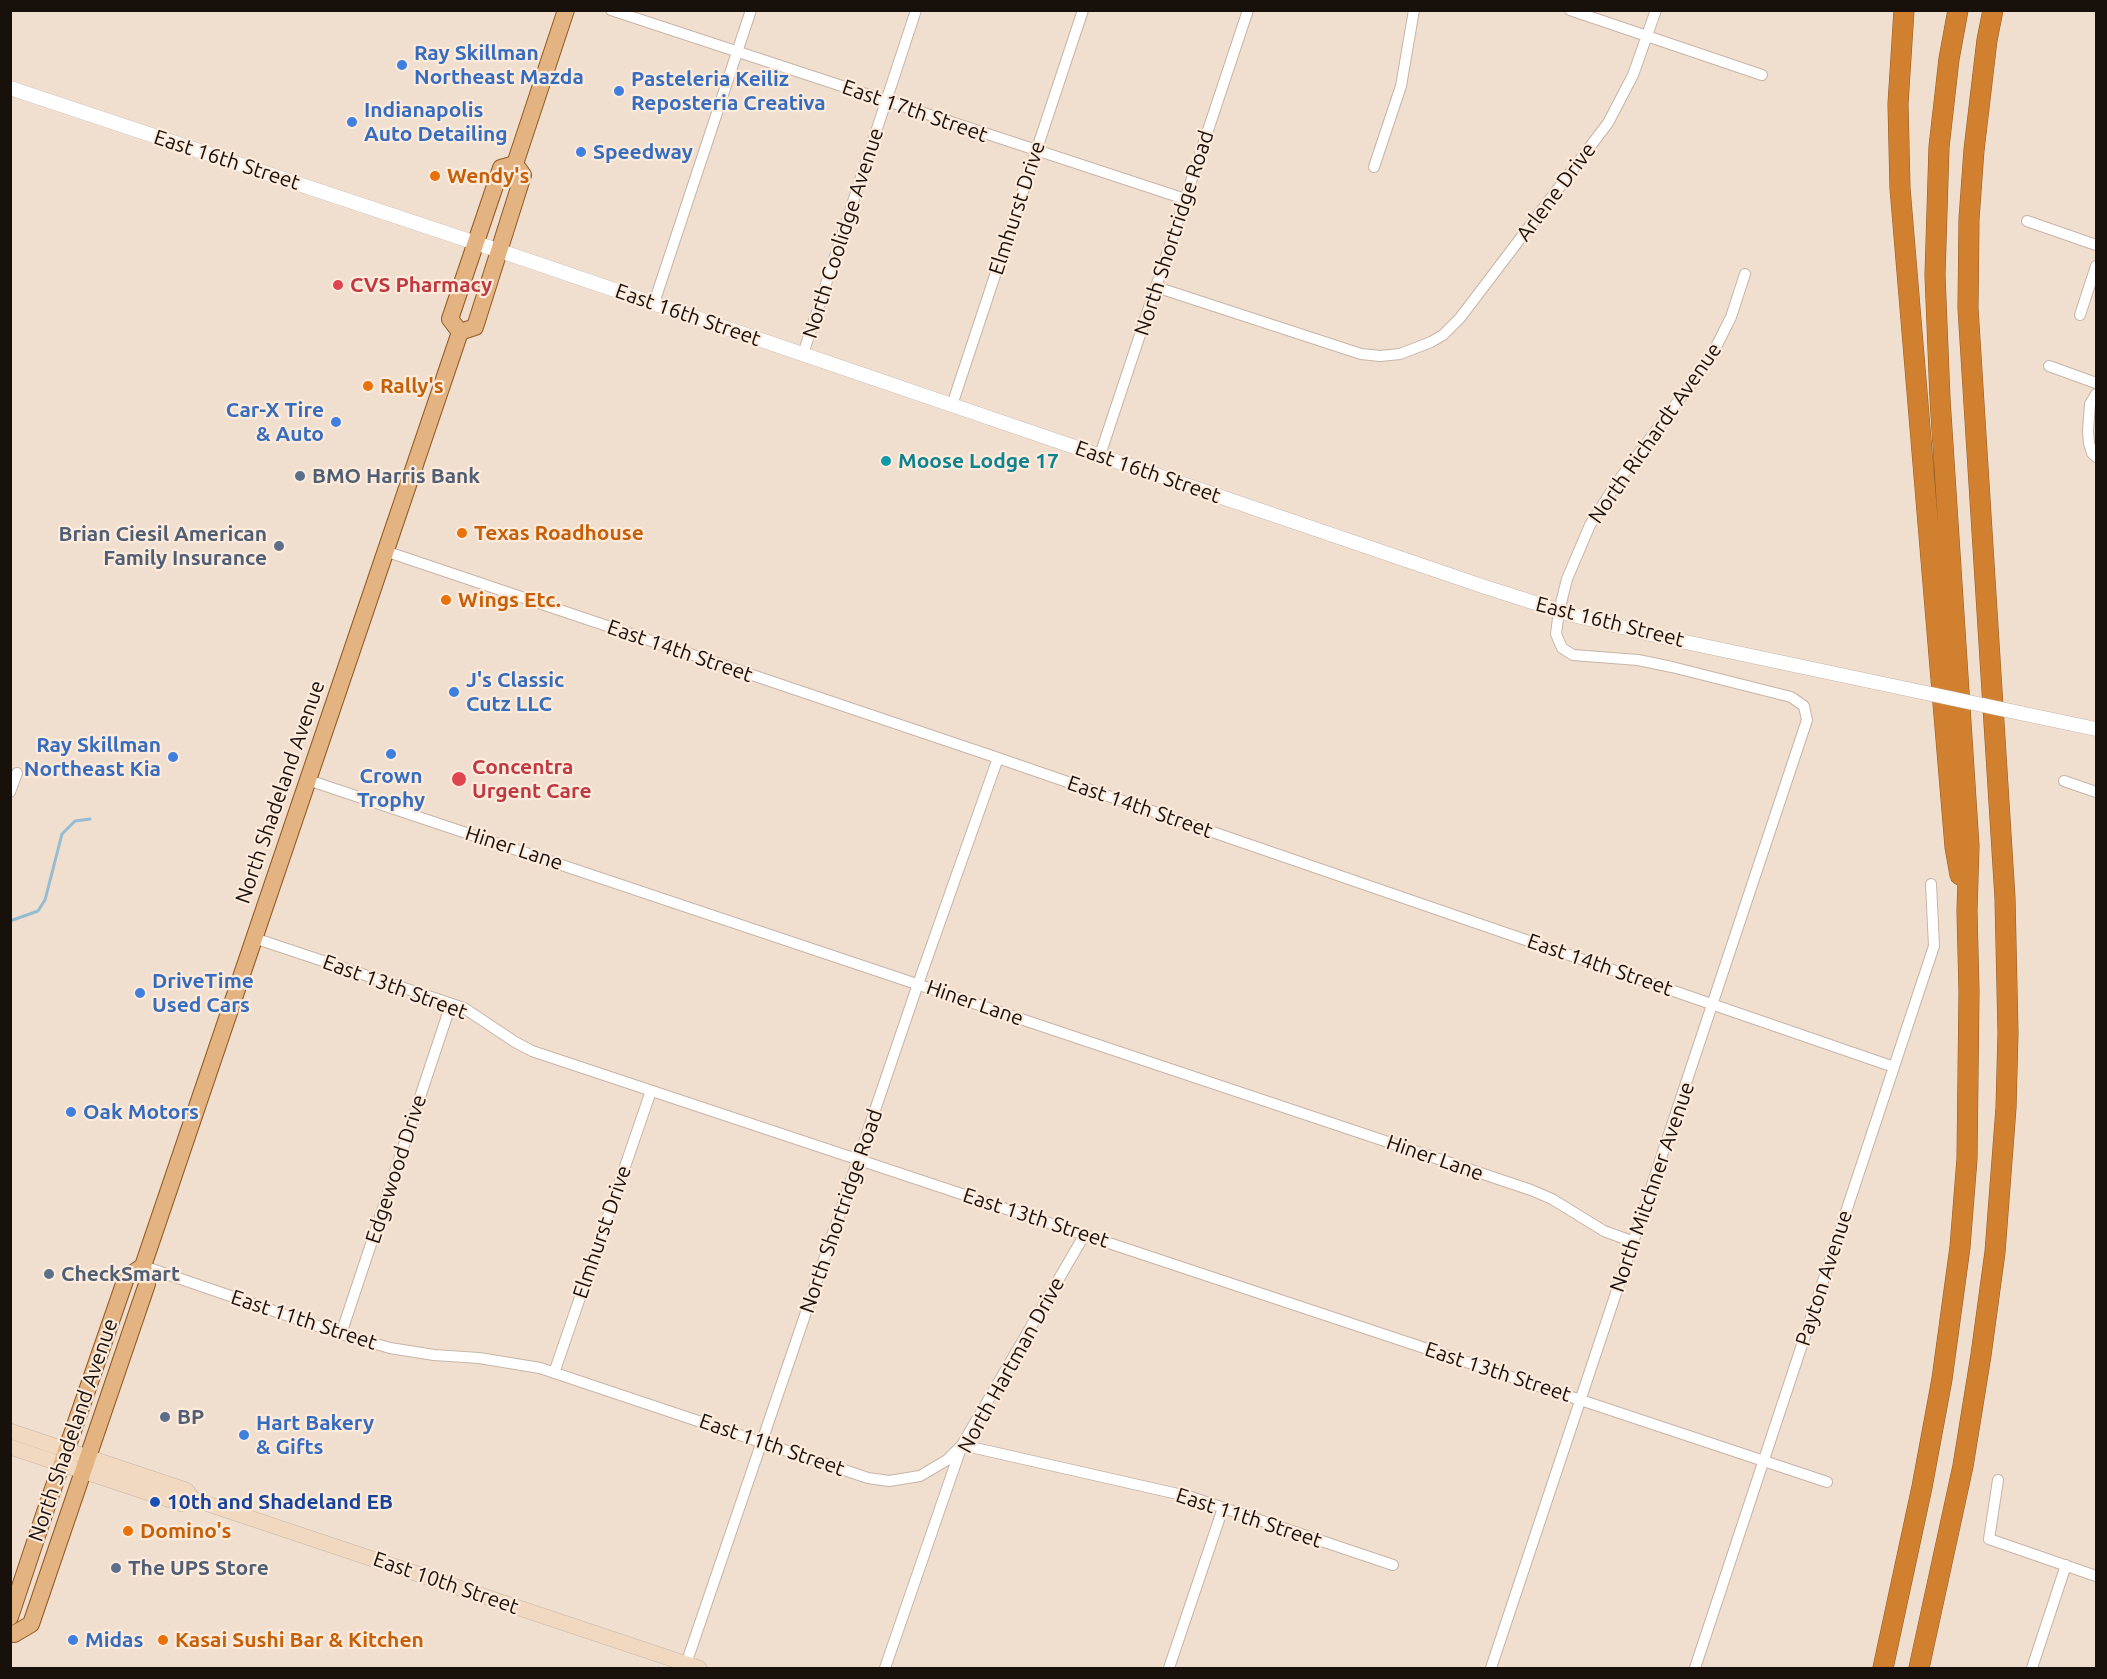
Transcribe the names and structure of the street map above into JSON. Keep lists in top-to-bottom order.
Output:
{
  "streets": {
    "main road": ["North Shadeland Avenue", "East 10th Street"],
    "street": [
      "East 17th Street",
      "East 16th Street",
      "Arlene Drive",
      "Elmhurst Drive",
      "North Coolidge Avenue",
      "North Shortridge Road",
      "North Richardt Avenue",
      "East 14th Street",
      "Hiner Lane",
      "East 13th Street",
      "Edgewood Drive",
      "North Mitchner Avenue",
      "Payton Avenue",
      "East 11th Street",
      "North Hartman Drive"
    ]
  },
  "crossings": [
    ["East 17th Street", "Elmhurst Drive"],
    ["East 17th Street", "North Coolidge Avenue"],
    ["East 17th Street", "North Shortridge Road"],
    ["East 16th Street", "Elmhurst Drive"],
    ["East 16th Street", "North Coolidge Avenue"],
    ["East 16th Street", "North Shortridge Road"],
    ["East 16th Street", "North Richardt Avenue"],
    ["East 16th Street", "North Shadeland Avenue"],
    ["Arlene Drive", "North Shortridge Road"],
    ["Elmhurst Drive", "East 13th Street"],
    ["Elmhurst Drive", "East 11th Street"],
    ["North Shortridge Road", "East 14th Street"],
    ["North Shortridge Road", "Hiner Lane"],
    ["North Shortridge Road", "East 13th Street"],
    ["North Shortridge Road", "East 11th Street"],
    ["North Shortridge Road", "East 10th Street"],
    ["North Richardt Avenue", "North Mitchner Avenue"],
    ["East 14th Street", "North Shadeland Avenue"],
    ["East 14th Street", "North Mitchner Avenue"],
    ["East 14th Street", "Payton Avenue"],
    ["North Shadeland Avenue", "Hiner Lane"],
    ["North Shadeland Avenue", "East 13th Street"],
    ["North Shadeland Avenue", "East 11th Street"],
    ["North Shadeland Avenue", "East 10th Street"],
    ["Hiner Lane", "North Mitchner Avenue"],
    ["East 13th Street", "Edgewood Drive"],
    ["East 13th Street", "North Mitchner Avenue"],
    ["East 13th Street", "Payton Avenue"],
    ["East 13th Street", "North Hartman Drive"],
    ["Edgewood Drive", "East 11th Street"],
    ["East 11th Street", "North Hartman Drive"]
  ],
  "places": [
    "Ray Skillman Northeast Mazda",
    "Pasteleria Keiliz Reposteria Creativa",
    "Indianapolis Auto Detailing",
    "Speedway",
    "Wendy's",
    "CVS Pharmacy",
    "Rally's",
    "Car-X Tire & Auto",
    "Moose Lodge 17",
    "BMO Harris Bank",
    "Texas Roadhouse",
    "Brian Ciesil American Family Insurance",
    "Wings Etc.",
    "J's Classic Cutz LLC",
    "Crown Trophy",
    "Ray Skillman Northeast Kia",
    "Concentra Urgent Care",
    "DriveTime Used Cars",
    "Oak Motors",
    "CheckSmart",
    "BP",
    "Hart Bakery & Gifts",
    "10th and Shadeland EB",
    "Domino's",
    "The UPS Store",
    "Midas",
    "Kasai Sushi Bar & Kitchen"
  ]
}
